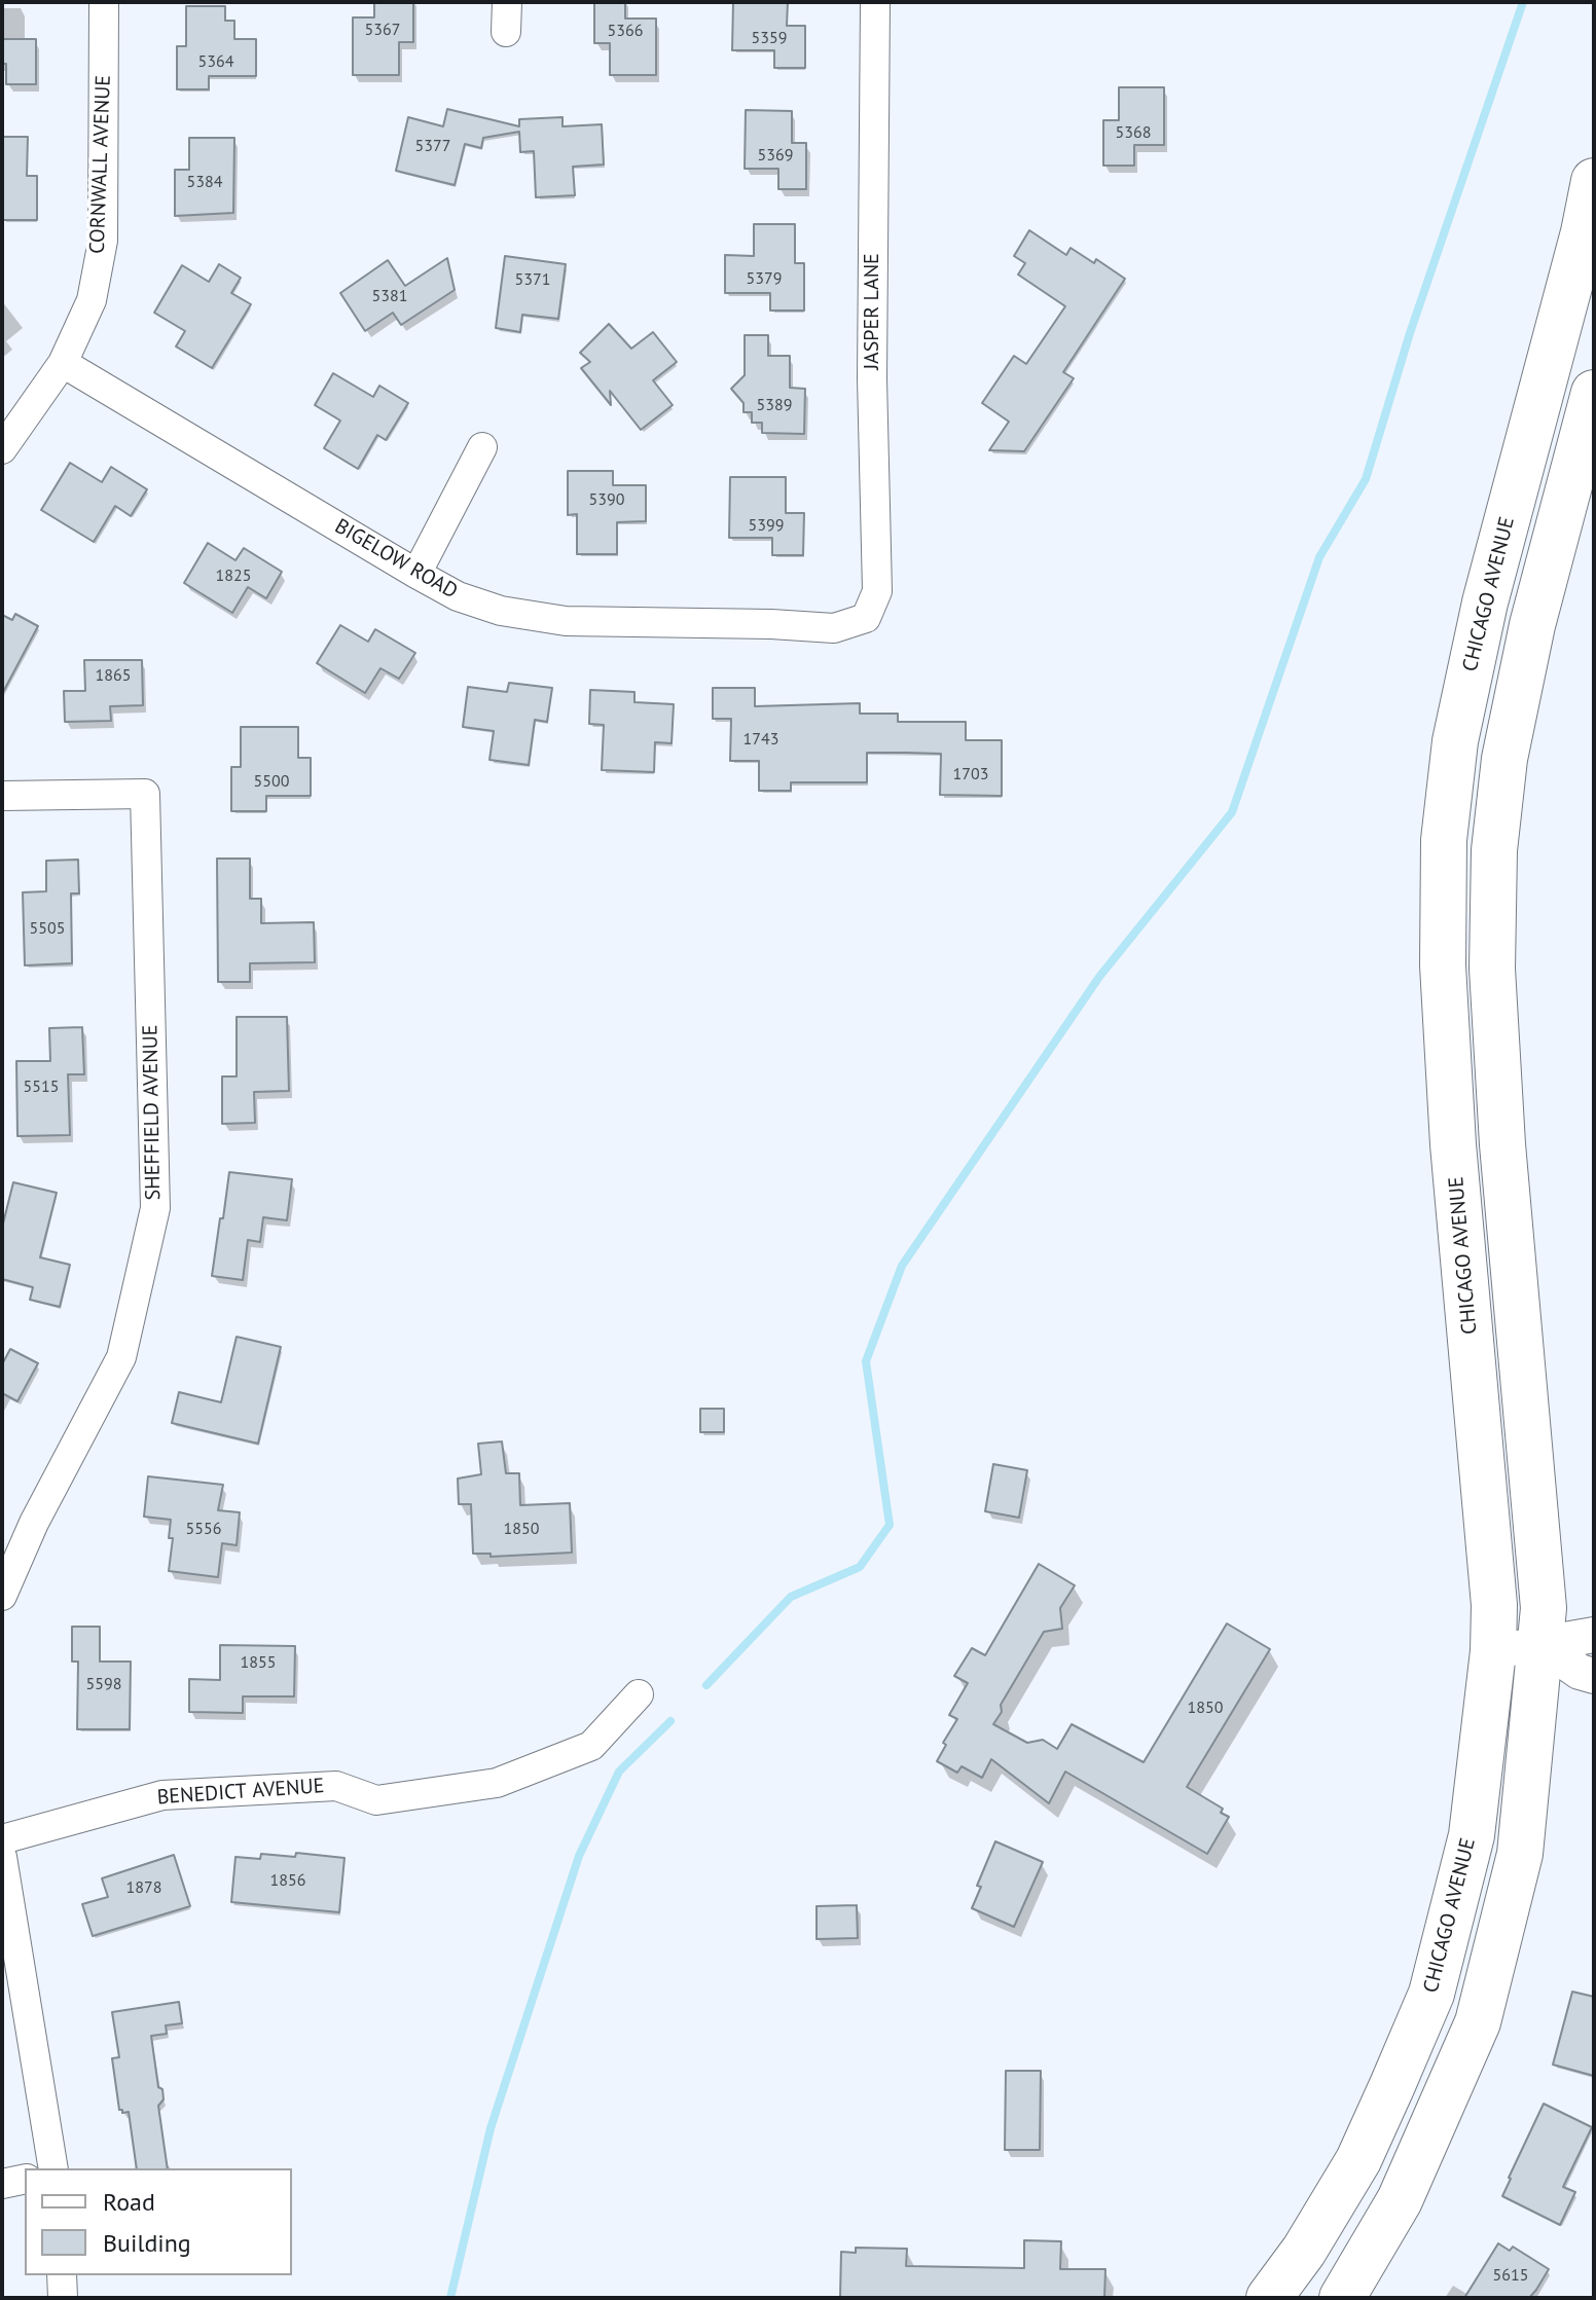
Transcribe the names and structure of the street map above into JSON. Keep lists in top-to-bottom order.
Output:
{
  "streets": {
    "main road": ["CHICAGO AVENUE"],
    "street": [
      "CORNWALL AVENUE",
      "JASPER LANE",
      "BIGELOW ROAD",
      "SHEFFIELD AVENUE",
      "BENEDICT AVENUE"
    ]
  },
  "crossings": [
    ["CORNWALL AVENUE", "BIGELOW ROAD"],
    ["JASPER LANE", "BIGELOW ROAD"]
  ],
  "house_numbers": [
    "5367",
    "5366",
    "5359",
    "5364",
    "5368",
    "5377",
    "5369",
    "5384",
    "5379",
    "5371",
    "5381",
    "5389",
    "5390",
    "5399",
    "1825",
    "1865",
    "1743",
    "1703",
    "5500",
    "5505",
    "5515",
    "5556",
    "1850",
    "1855",
    "5598",
    "1850",
    "1856",
    "1878",
    "5615"
  ],
  "legend": ["Road", "Building"]
}
